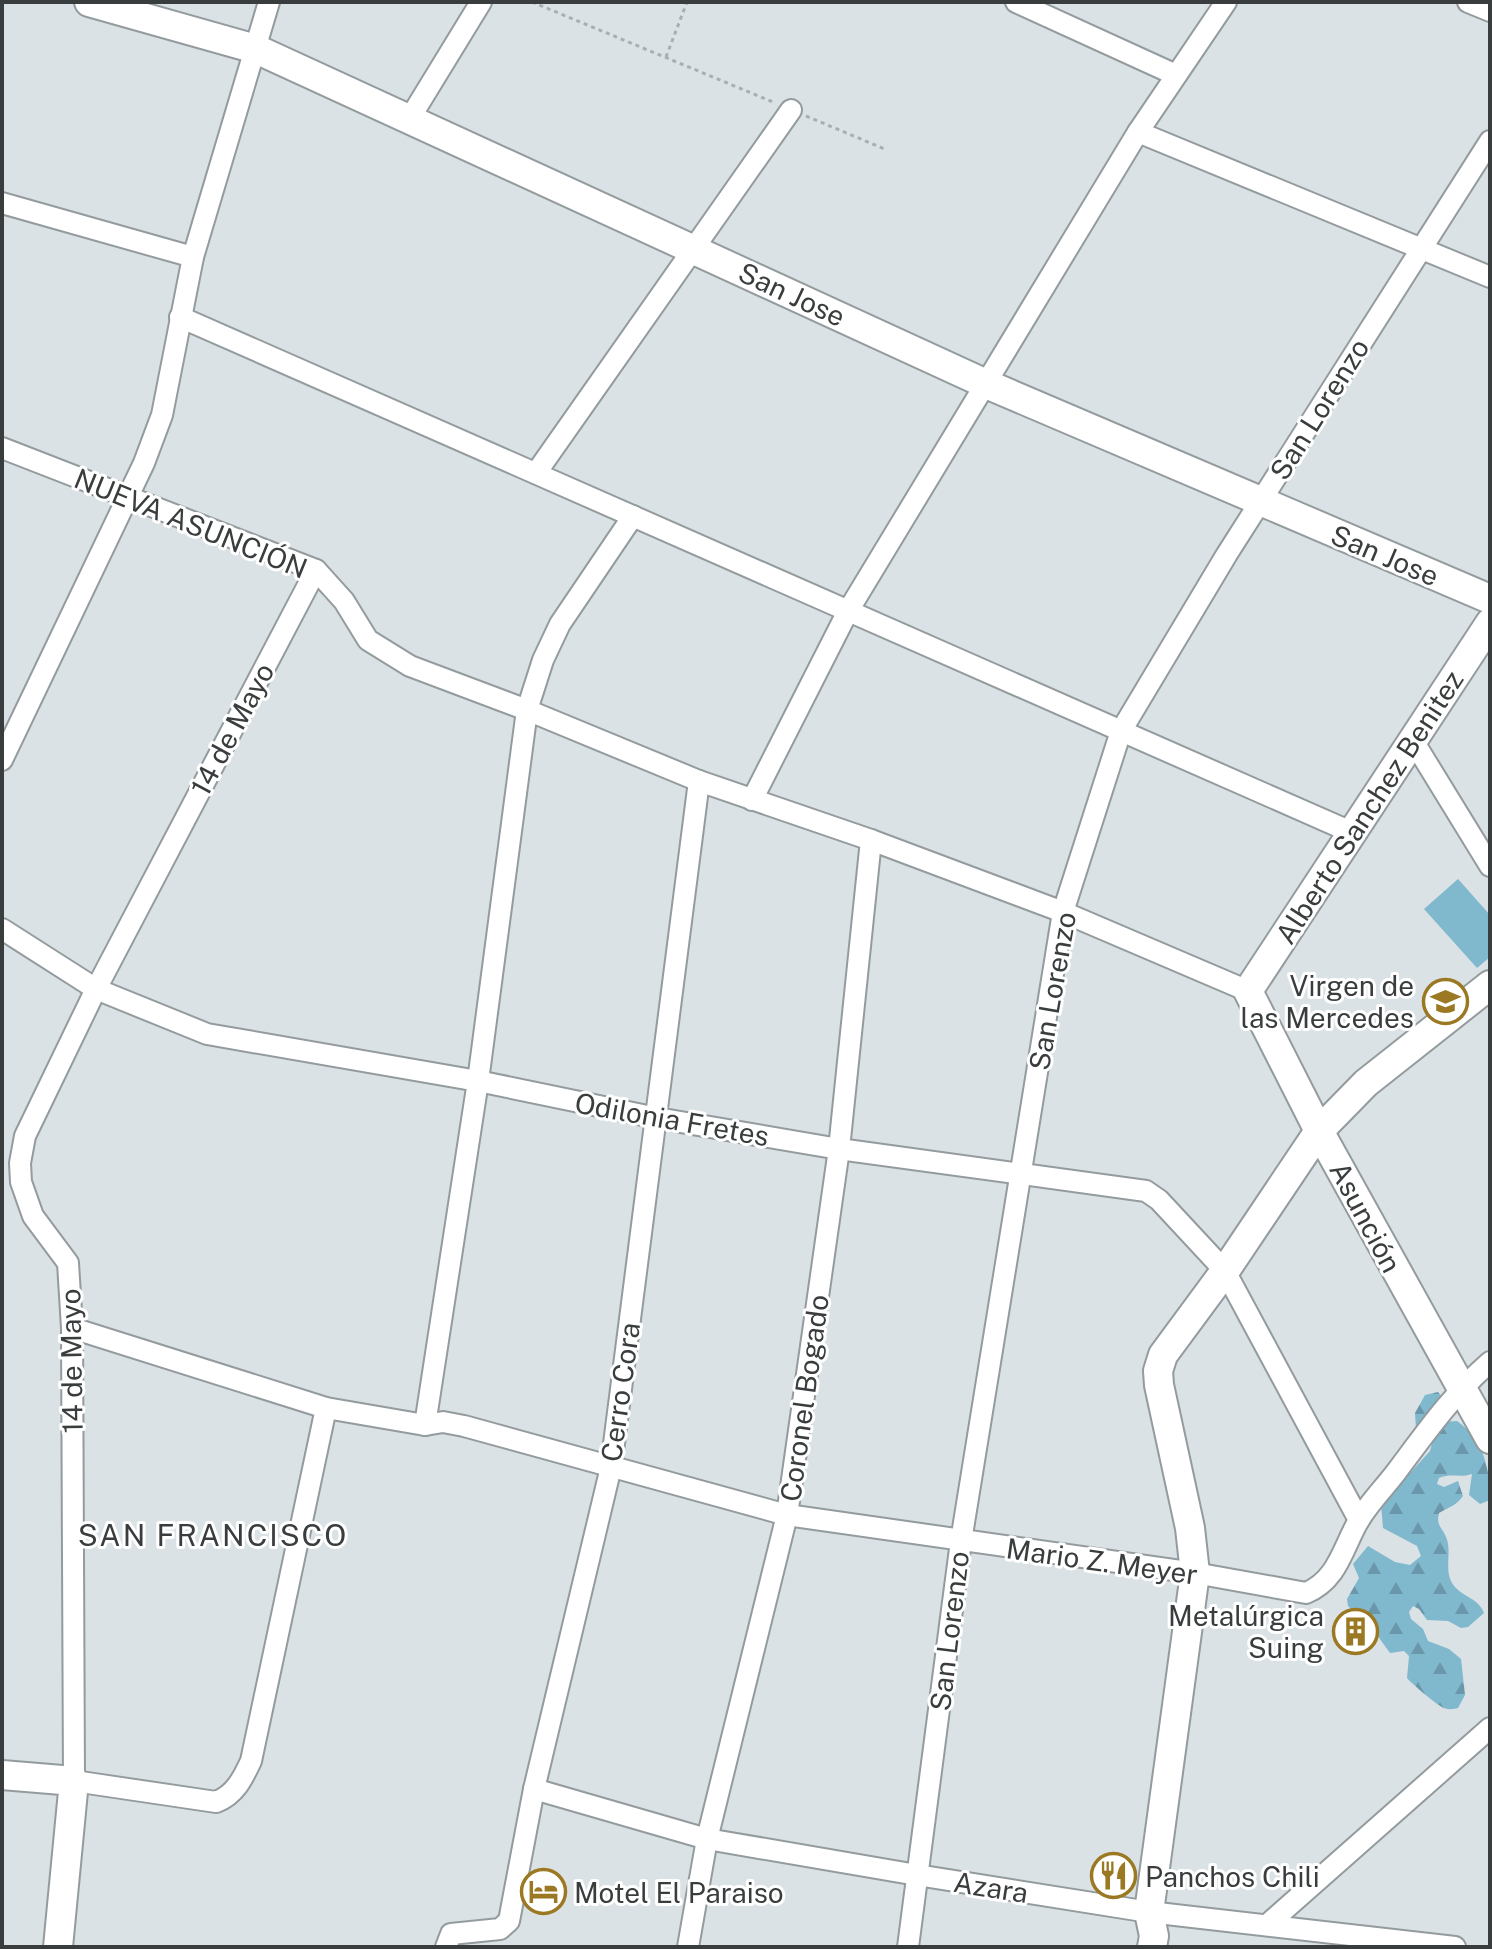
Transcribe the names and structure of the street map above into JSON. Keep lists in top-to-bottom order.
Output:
{
  "streets": {
    "street": [
      "San Jose",
      "San Lorenzo",
      "NUEVA ASUNCIÓN",
      "14 de Mayo",
      "Alberto Sanchez Benitez",
      "Odilonia Fretes",
      "Asunción",
      "Cerro Cora",
      "Coronel Bogado",
      "Mario Z. Meyer",
      "Azara"
    ]
  },
  "crossings": [
    ["San Jose", "San Lorenzo"],
    ["San Lorenzo", "NUEVA ASUNCIÓN"],
    ["San Lorenzo", "Odilonia Fretes"],
    ["San Lorenzo", "Mario Z. Meyer"],
    ["San Lorenzo", "Azara"],
    ["NUEVA ASUNCIÓN", "14 de Mayo"],
    ["NUEVA ASUNCIÓN", "Alberto Sanchez Benitez"],
    ["NUEVA ASUNCIÓN", "Asunción"],
    ["NUEVA ASUNCIÓN", "Cerro Cora"],
    ["NUEVA ASUNCIÓN", "Coronel Bogado"],
    ["14 de Mayo", "Odilonia Fretes"],
    ["14 de Mayo", "Mario Z. Meyer"],
    ["Alberto Sanchez Benitez", "Asunción"],
    ["Odilonia Fretes", "Cerro Cora"],
    ["Odilonia Fretes", "Coronel Bogado"],
    ["Odilonia Fretes", "Mario Z. Meyer"],
    ["Asunción", "Mario Z. Meyer"],
    ["Cerro Cora", "Mario Z. Meyer"],
    ["Cerro Cora", "Azara"],
    ["Coronel Bogado", "Mario Z. Meyer"],
    ["Coronel Bogado", "Azara"]
  ],
  "districts": ["SAN FRANCISCO"],
  "places": {
    "school or university": ["Virgen de las Mercedes"],
    "building": ["Metalúrgica Suing"],
    "restaurant": ["Panchos Chili"],
    "hotel": ["Motel El Paraiso"]
  }
}
